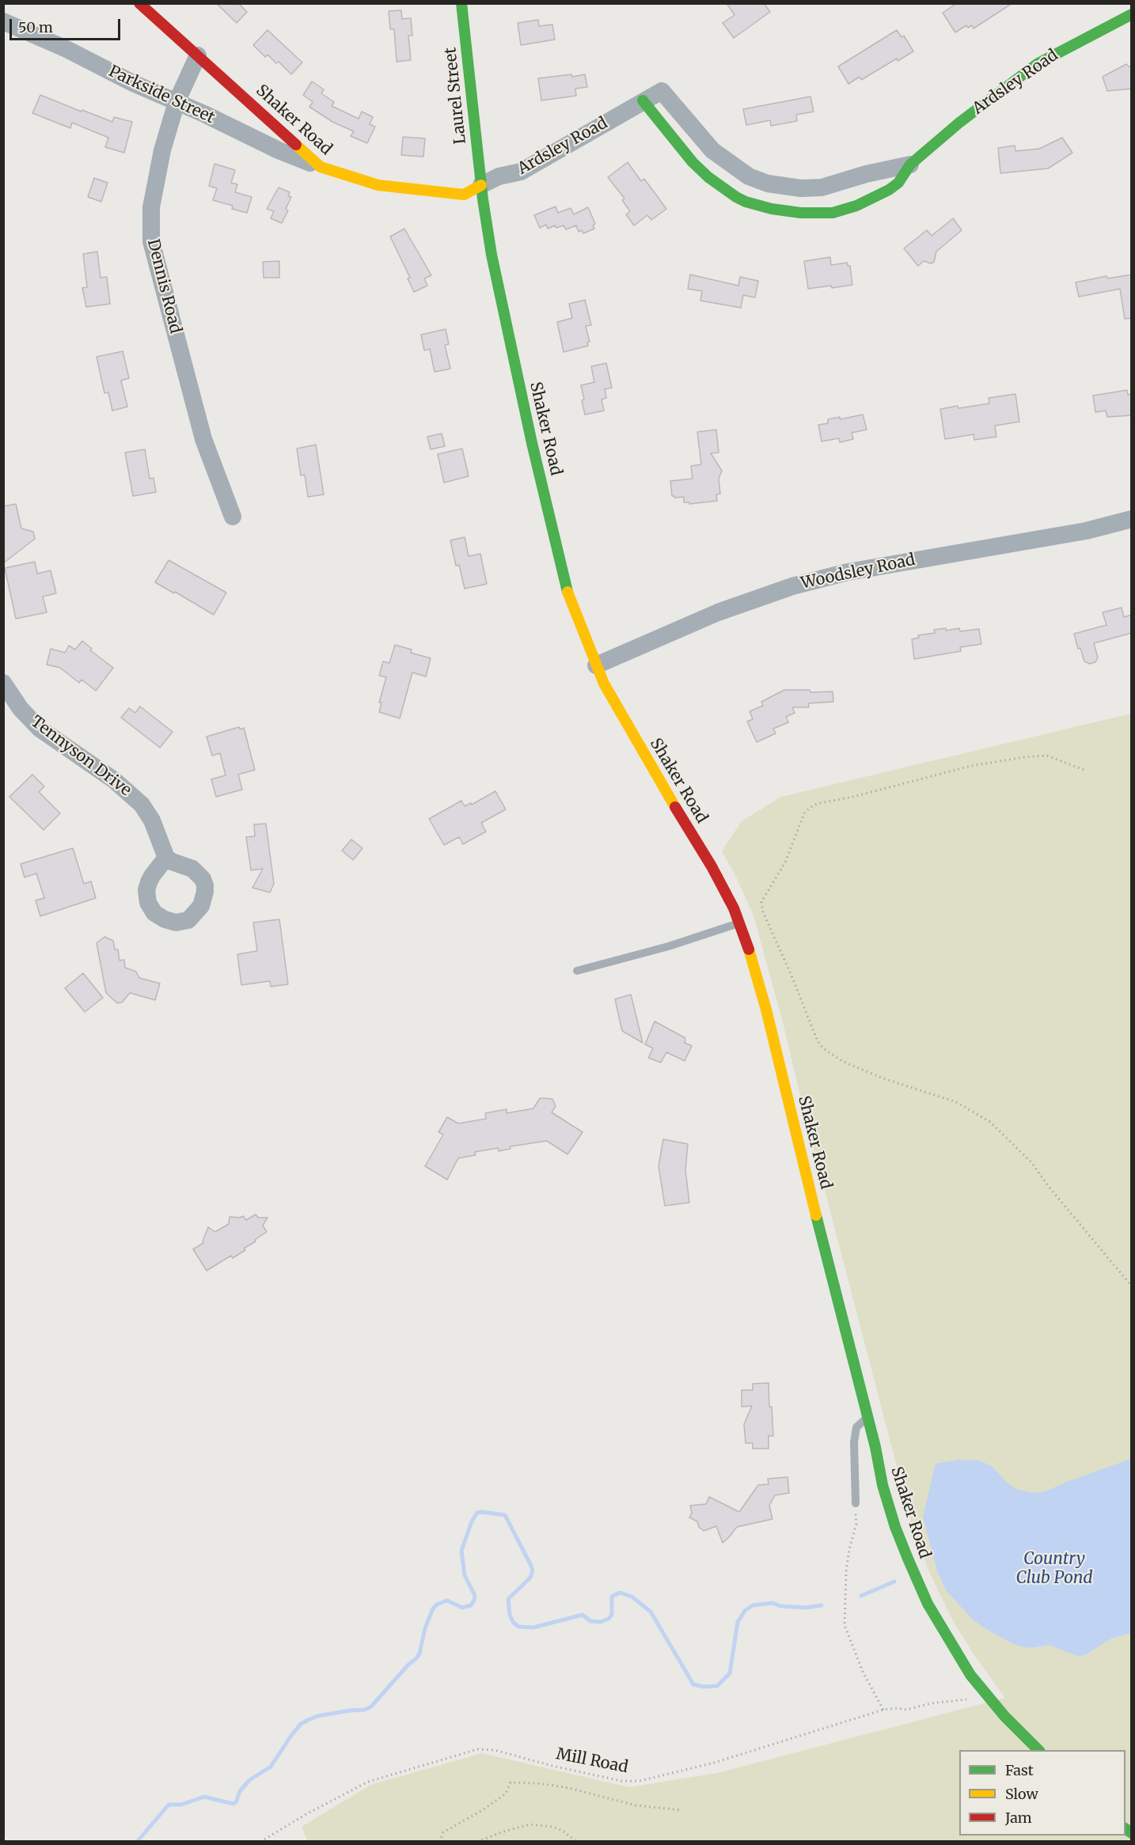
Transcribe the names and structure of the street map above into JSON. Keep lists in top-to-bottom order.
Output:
{
  "streets": {
    "main road": ["Ardsley Road", "Laurel Street", "Shaker Road"],
    "street": [
      "Parkside Street",
      "Dennis Road",
      "Woodsley Road",
      "Tennyson Drive"
    ],
    "path": ["Mill Road"]
  },
  "crossings": [
    ["Ardsley Road", "Laurel Street"],
    ["Ardsley Road", "Shaker Road"],
    ["Parkside Street", "Shaker Road"],
    ["Parkside Street", "Dennis Road"],
    ["Laurel Street", "Shaker Road"],
    ["Shaker Road", "Dennis Road"],
    ["Shaker Road", "Woodsley Road"],
    ["Shaker Road", "Mill Road"]
  ],
  "water": ["Country Club Pond"],
  "legend": ["Fast", "Slow", "Jam"],
  "scale_bar": "50 m"
}
